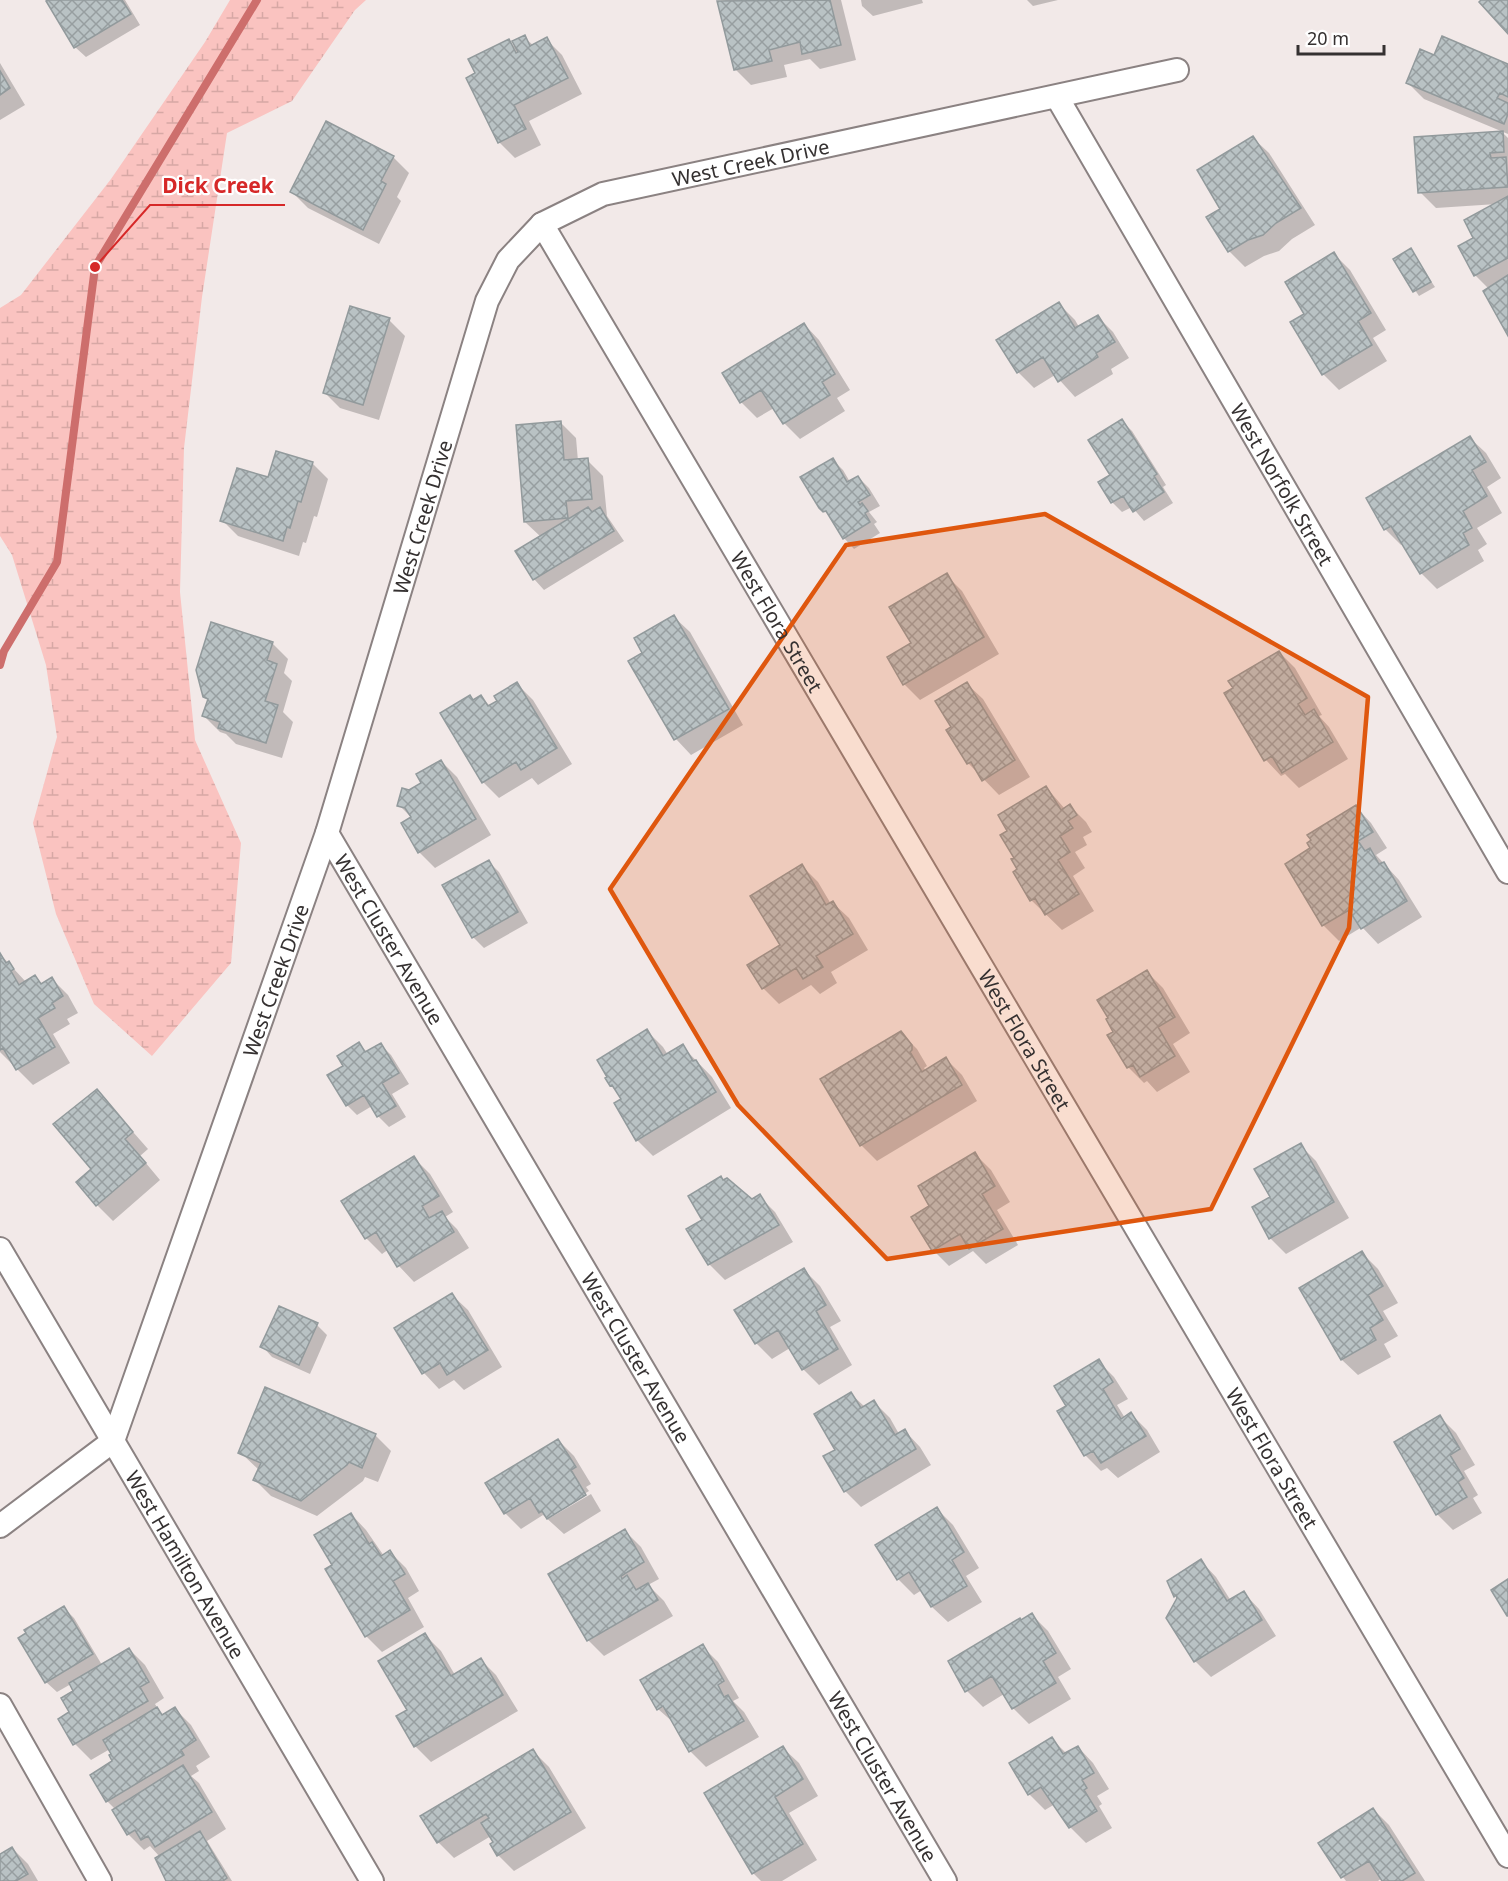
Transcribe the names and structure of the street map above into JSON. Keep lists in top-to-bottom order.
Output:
{
  "streets": {
    "street": [
      "West Creek Drive",
      "West Norfolk Street",
      "West Flora Street",
      "West Cluster Avenue",
      "West Hamilton Avenue"
    ]
  },
  "crossings": [
    ["West Creek Drive", "West Norfolk Street"],
    ["West Creek Drive", "West Flora Street"],
    ["West Creek Drive", "West Cluster Avenue"],
    ["West Creek Drive", "West Hamilton Avenue"]
  ],
  "places": ["Dick Creek"],
  "scale_bar": "20 m"
}
